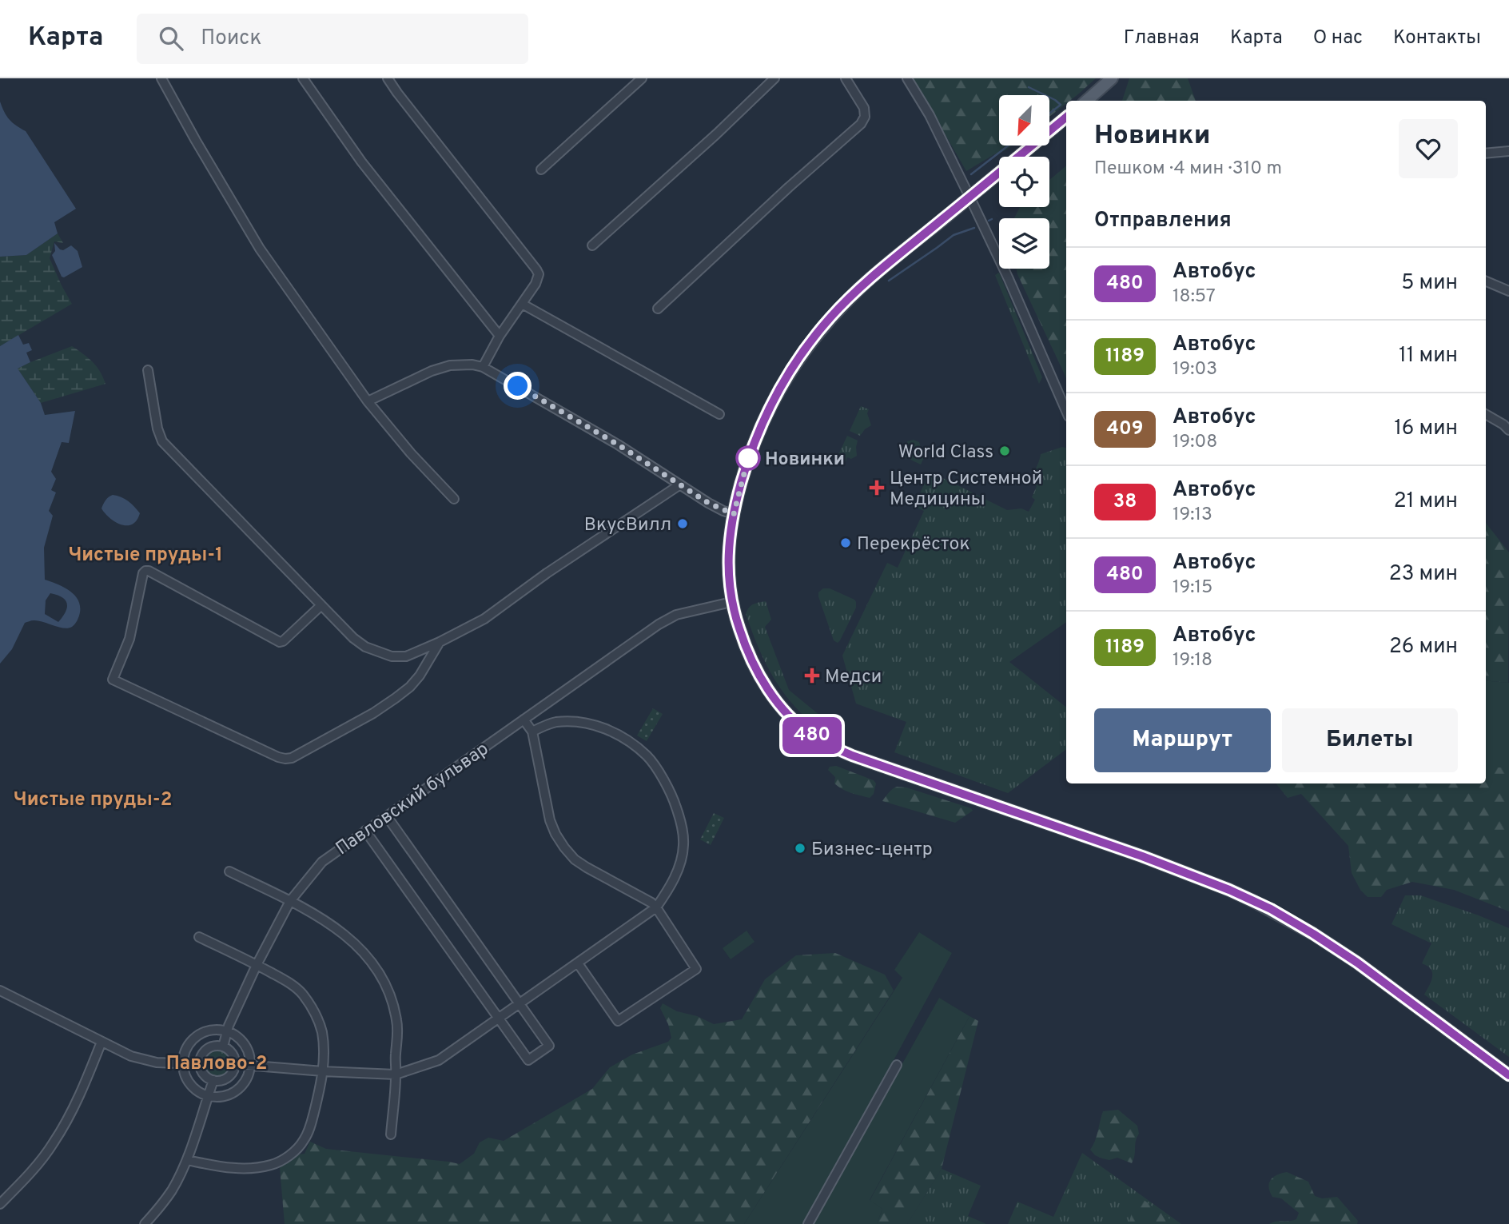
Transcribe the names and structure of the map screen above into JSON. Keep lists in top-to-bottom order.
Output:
{
  "streets": {
    "street": ["Павловский бульвар"]
  },
  "districts": ["Чистые пруды-1", "Чистые пруды-2", "Павлово-2"],
  "places": {
    "other": [
      "World Class",
      "Новинки",
      "ВкусВилл",
      "Перекрёсток",
      "Бизнес-центр"
    ],
    "health": ["Центр Системной Медицины", "Медси"]
  },
  "lines": ["bus line 480"],
  "north": "bottom left",
  "page": {
    "header": "Карта",
    "search": "Поиск",
    "nav": [
      "Главная",
      "Карта",
      "О нас",
      "Контакты"
    ],
    "on_map": "480",
    "heading": [
      ["Новинки", "Пешком · 4 мин · 310 m"],
      "Отправления"
    ],
    "list": [
      {
        "mark": "480",
        "name": "Автобус",
        "note": "18:57",
        "value": "5 мин"
      },
      {
        "mark": "1189",
        "name": "Автобус",
        "note": "19:03",
        "value": "11 мин"
      },
      {
        "mark": "409",
        "name": "Автобус",
        "note": "19:08",
        "value": "16 мин"
      },
      {
        "mark": "38",
        "name": "Автобус",
        "note": "19:13",
        "value": "21 мин"
      },
      {
        "mark": "480",
        "name": "Автобус",
        "note": "19:15",
        "value": "23 мин"
      },
      {
        "mark": "1189",
        "name": "Автобус",
        "note": "19:18",
        "value": "26 мин"
      }
    ],
    "buttons": ["Маршрут", "Билеты"]
  }
}
